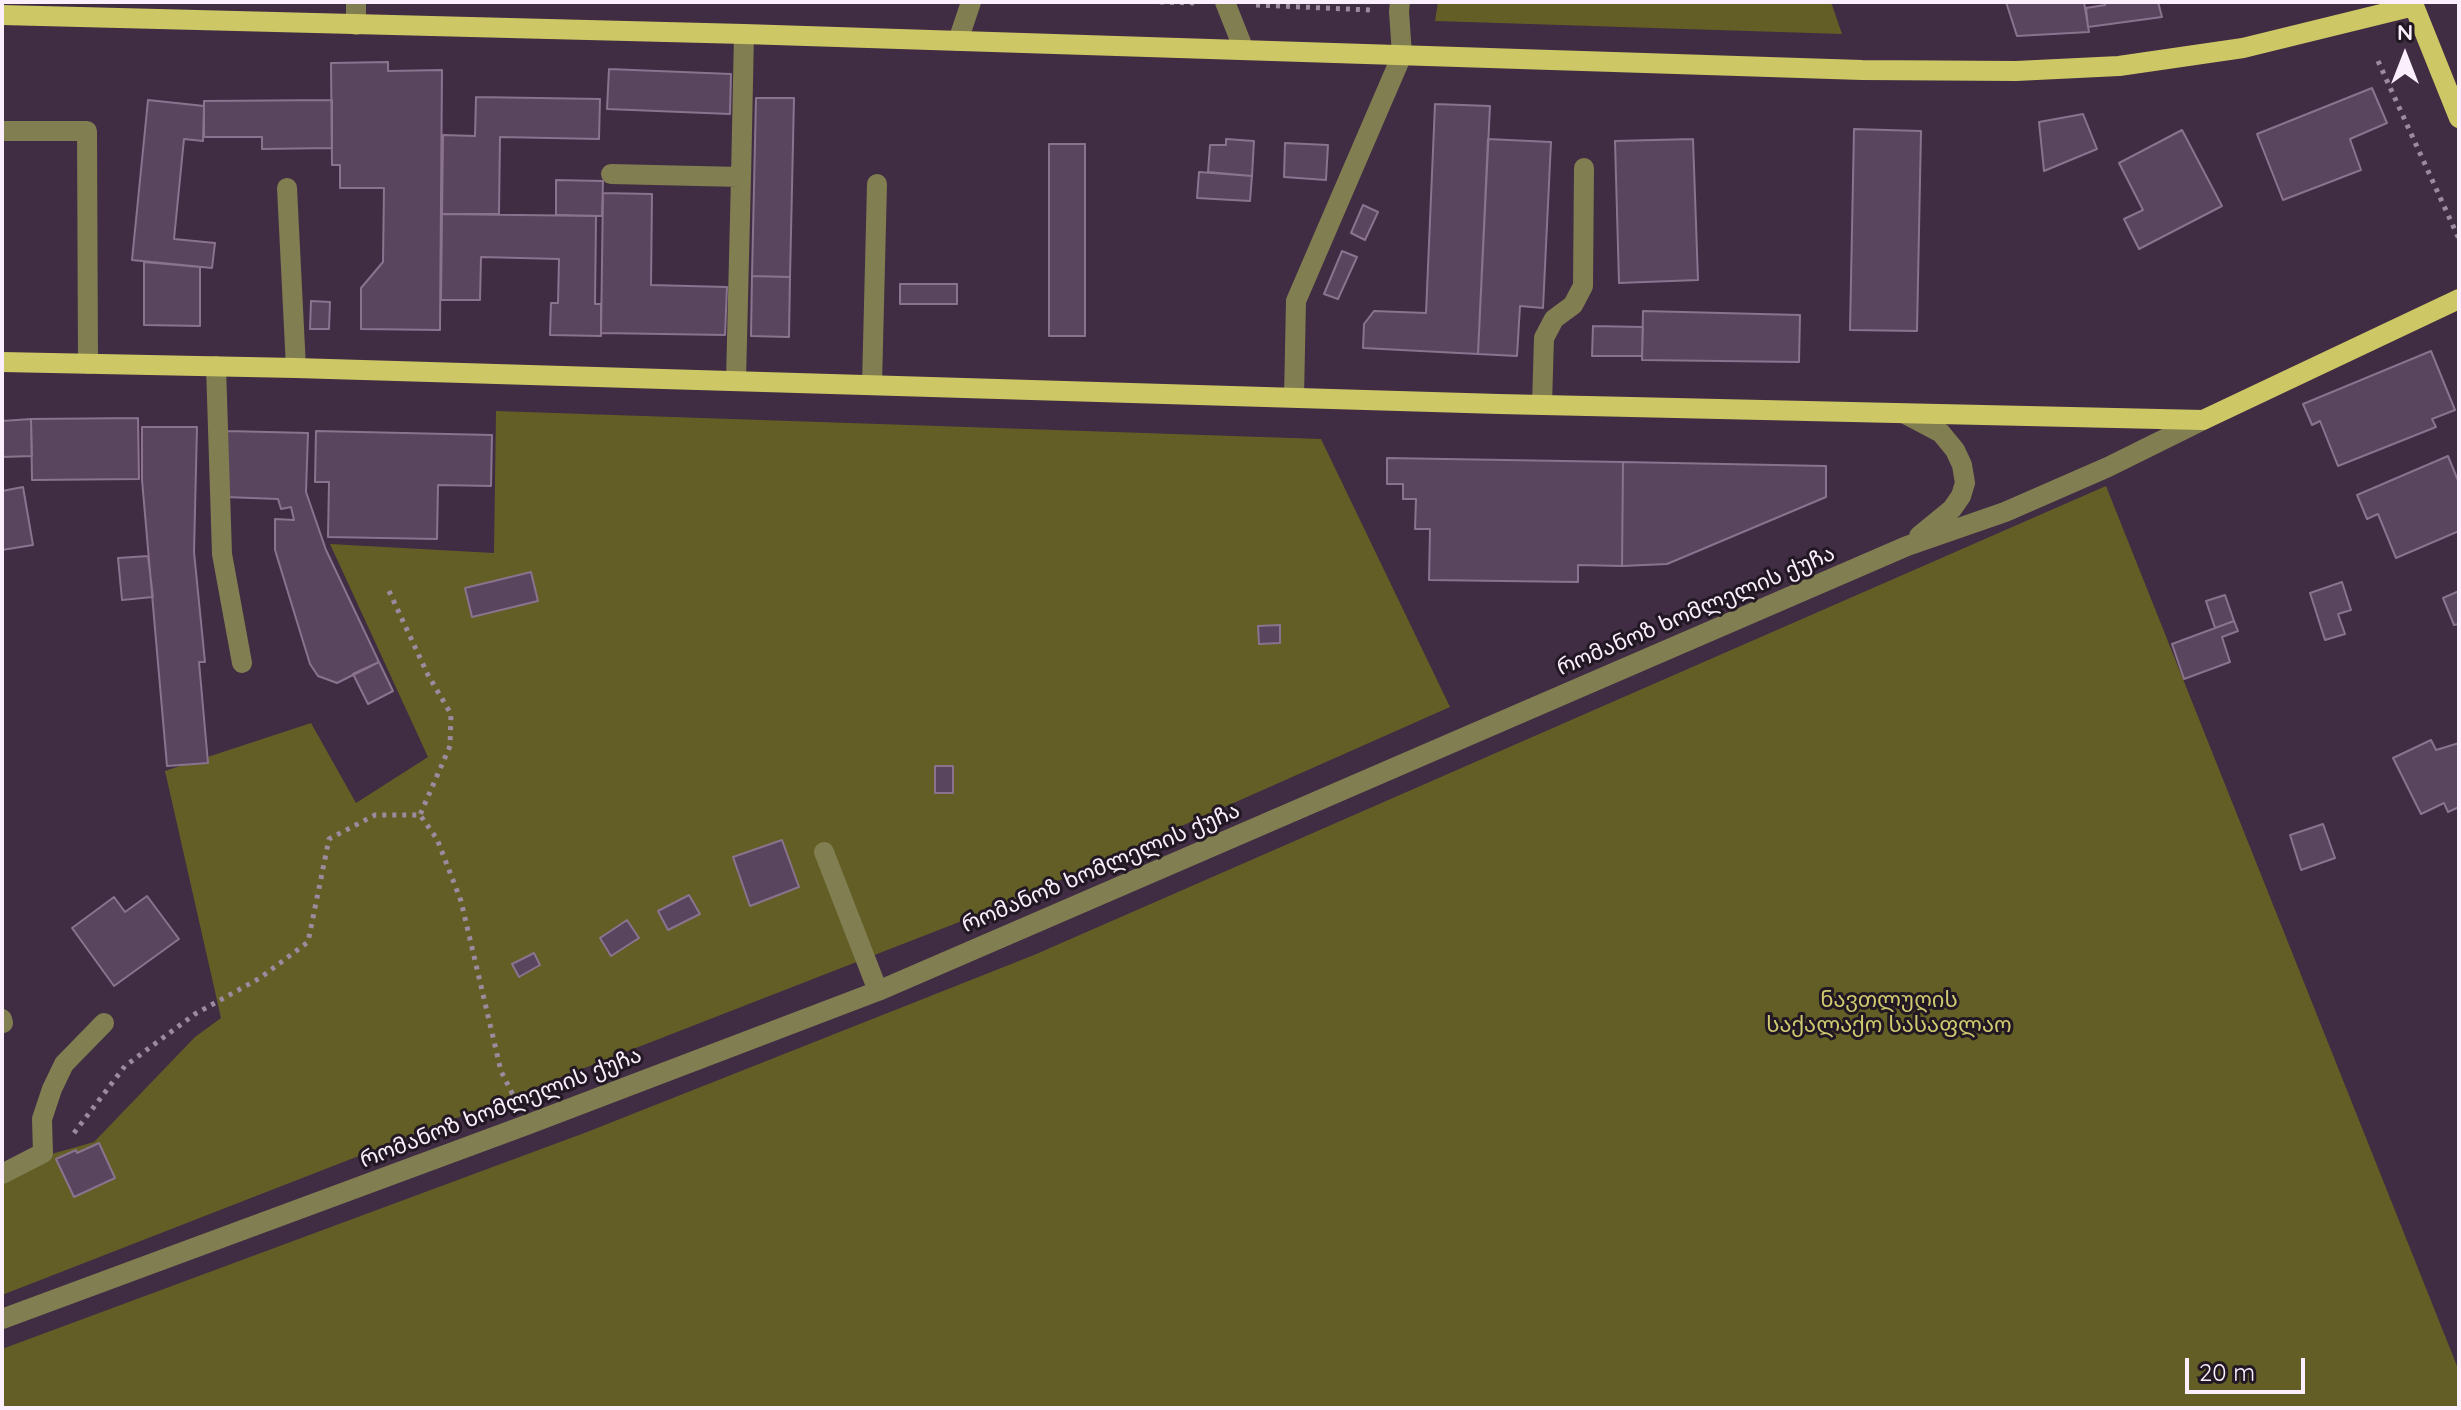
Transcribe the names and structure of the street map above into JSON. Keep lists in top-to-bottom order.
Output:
{
  "streets": {
    "street": ["რომანოზ ხომლელის ქუჩა"]
  },
  "parks": ["ნავთლუღის საქალაქო სასაფლაო"],
  "scale_bar": "20 m",
  "north": "top"
}
